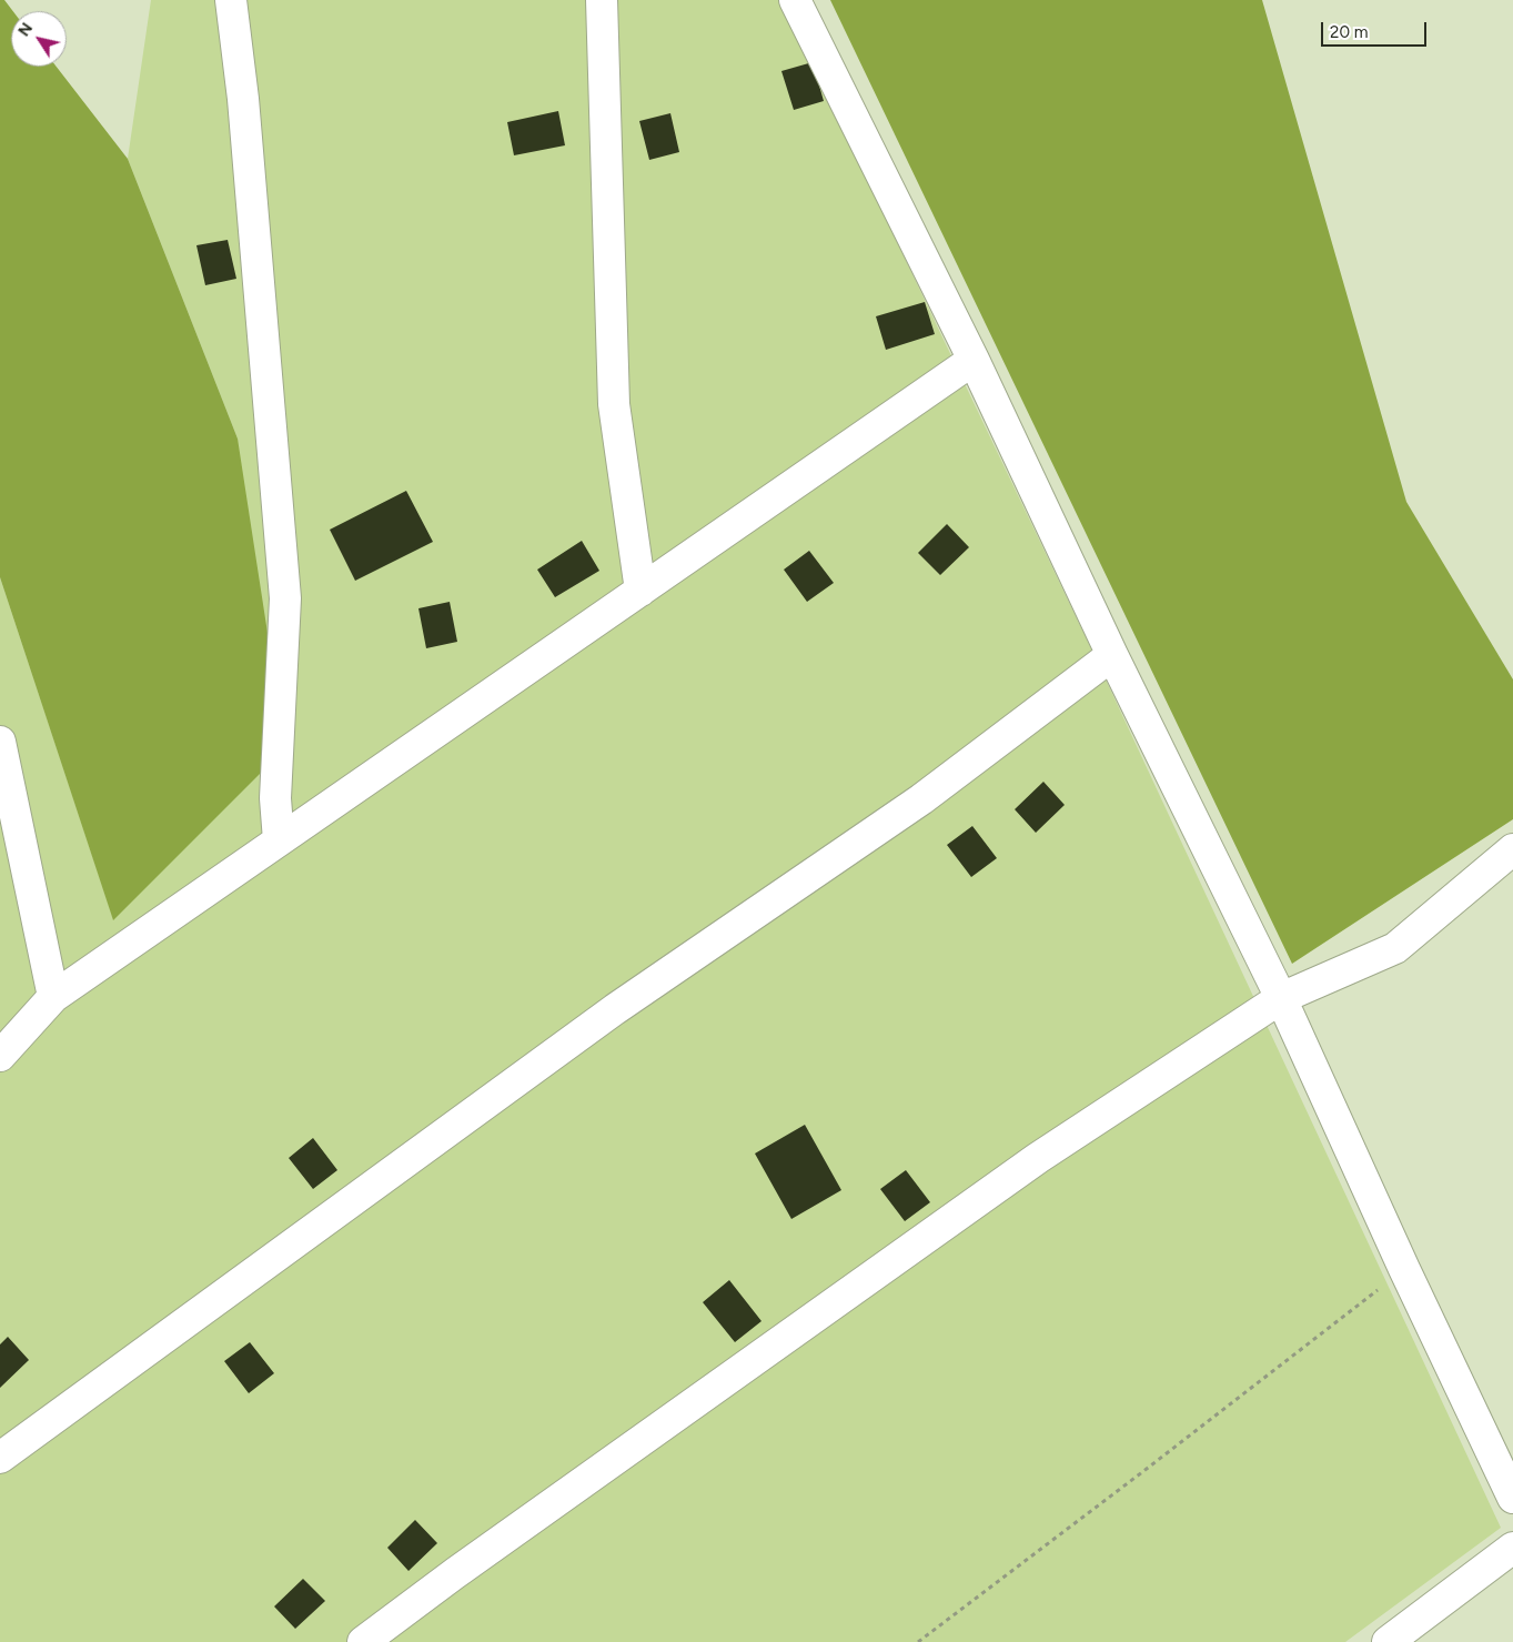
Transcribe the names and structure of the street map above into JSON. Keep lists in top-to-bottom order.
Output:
{
  "scale_bar": "20 m",
  "north": "top left"
}
